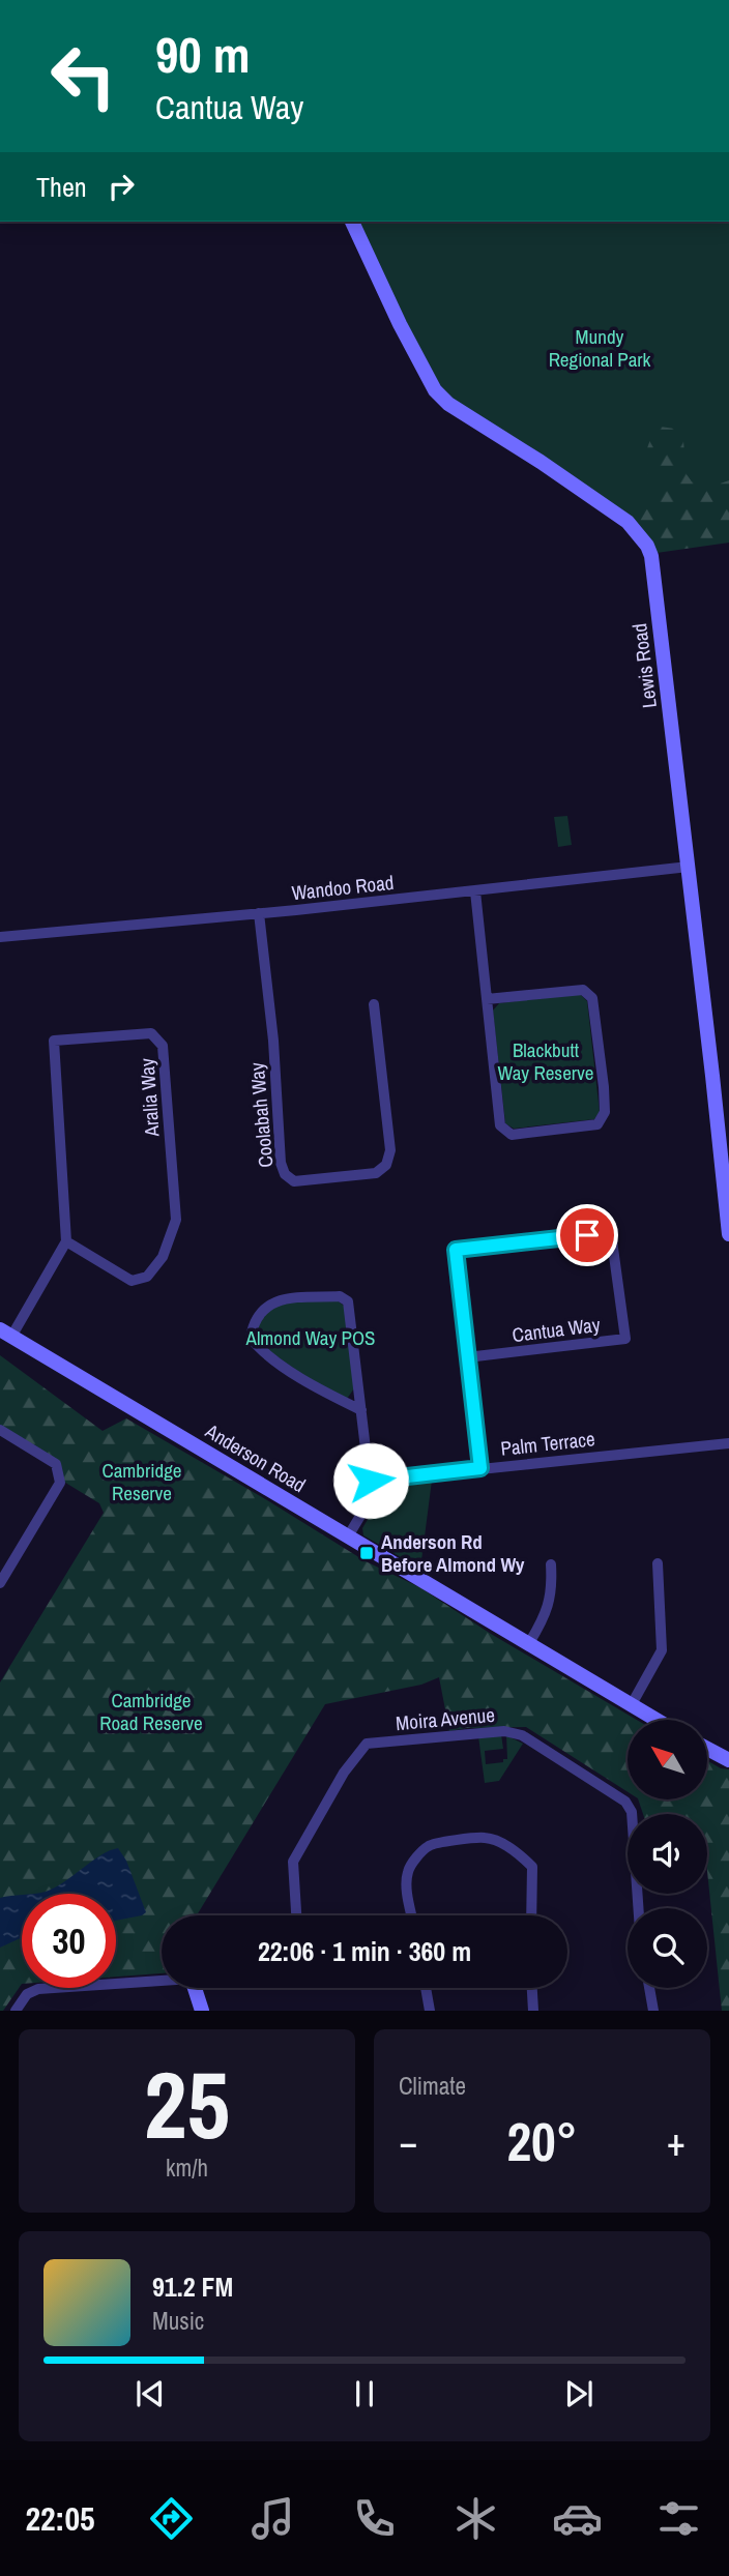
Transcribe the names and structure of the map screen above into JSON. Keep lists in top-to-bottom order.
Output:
{
  "streets": {
    "street": [
      "Lewis Road",
      "Wandoo Road",
      "Aralia Way",
      "Coolabah Way",
      "Cantua Way",
      "Palm Terrace",
      "Anderson Road",
      "Moira Avenue"
    ]
  },
  "crossings": [
    ["Lewis Road", "Wandoo Road"],
    ["Wandoo Road", "Coolabah Way"],
    ["Cantua Way", "Palm Terrace"]
  ],
  "parks": [
    "Mundy Regional Park",
    "Blackbutt Way Reserve",
    "Almond Way POS",
    "Cambridge Reserve",
    "Cambridge Road Reserve"
  ],
  "places": {
    "transit": ["Anderson Rd Before Almond Wy"]
  },
  "north": "top left",
  "page": {
    "turn": ["90 m", "Cantua Way"],
    "then": "Then",
    "limit": "30",
    "trip": "22:06 · 1 min · 360 m",
    "tile": [
      ["25", "km/h"],
      "Climate"
    ],
    "heat": ["−", "20°", "+"],
    "song": ["91.2 FM", "Music"],
    "tabs": "22:05"
  }
}
